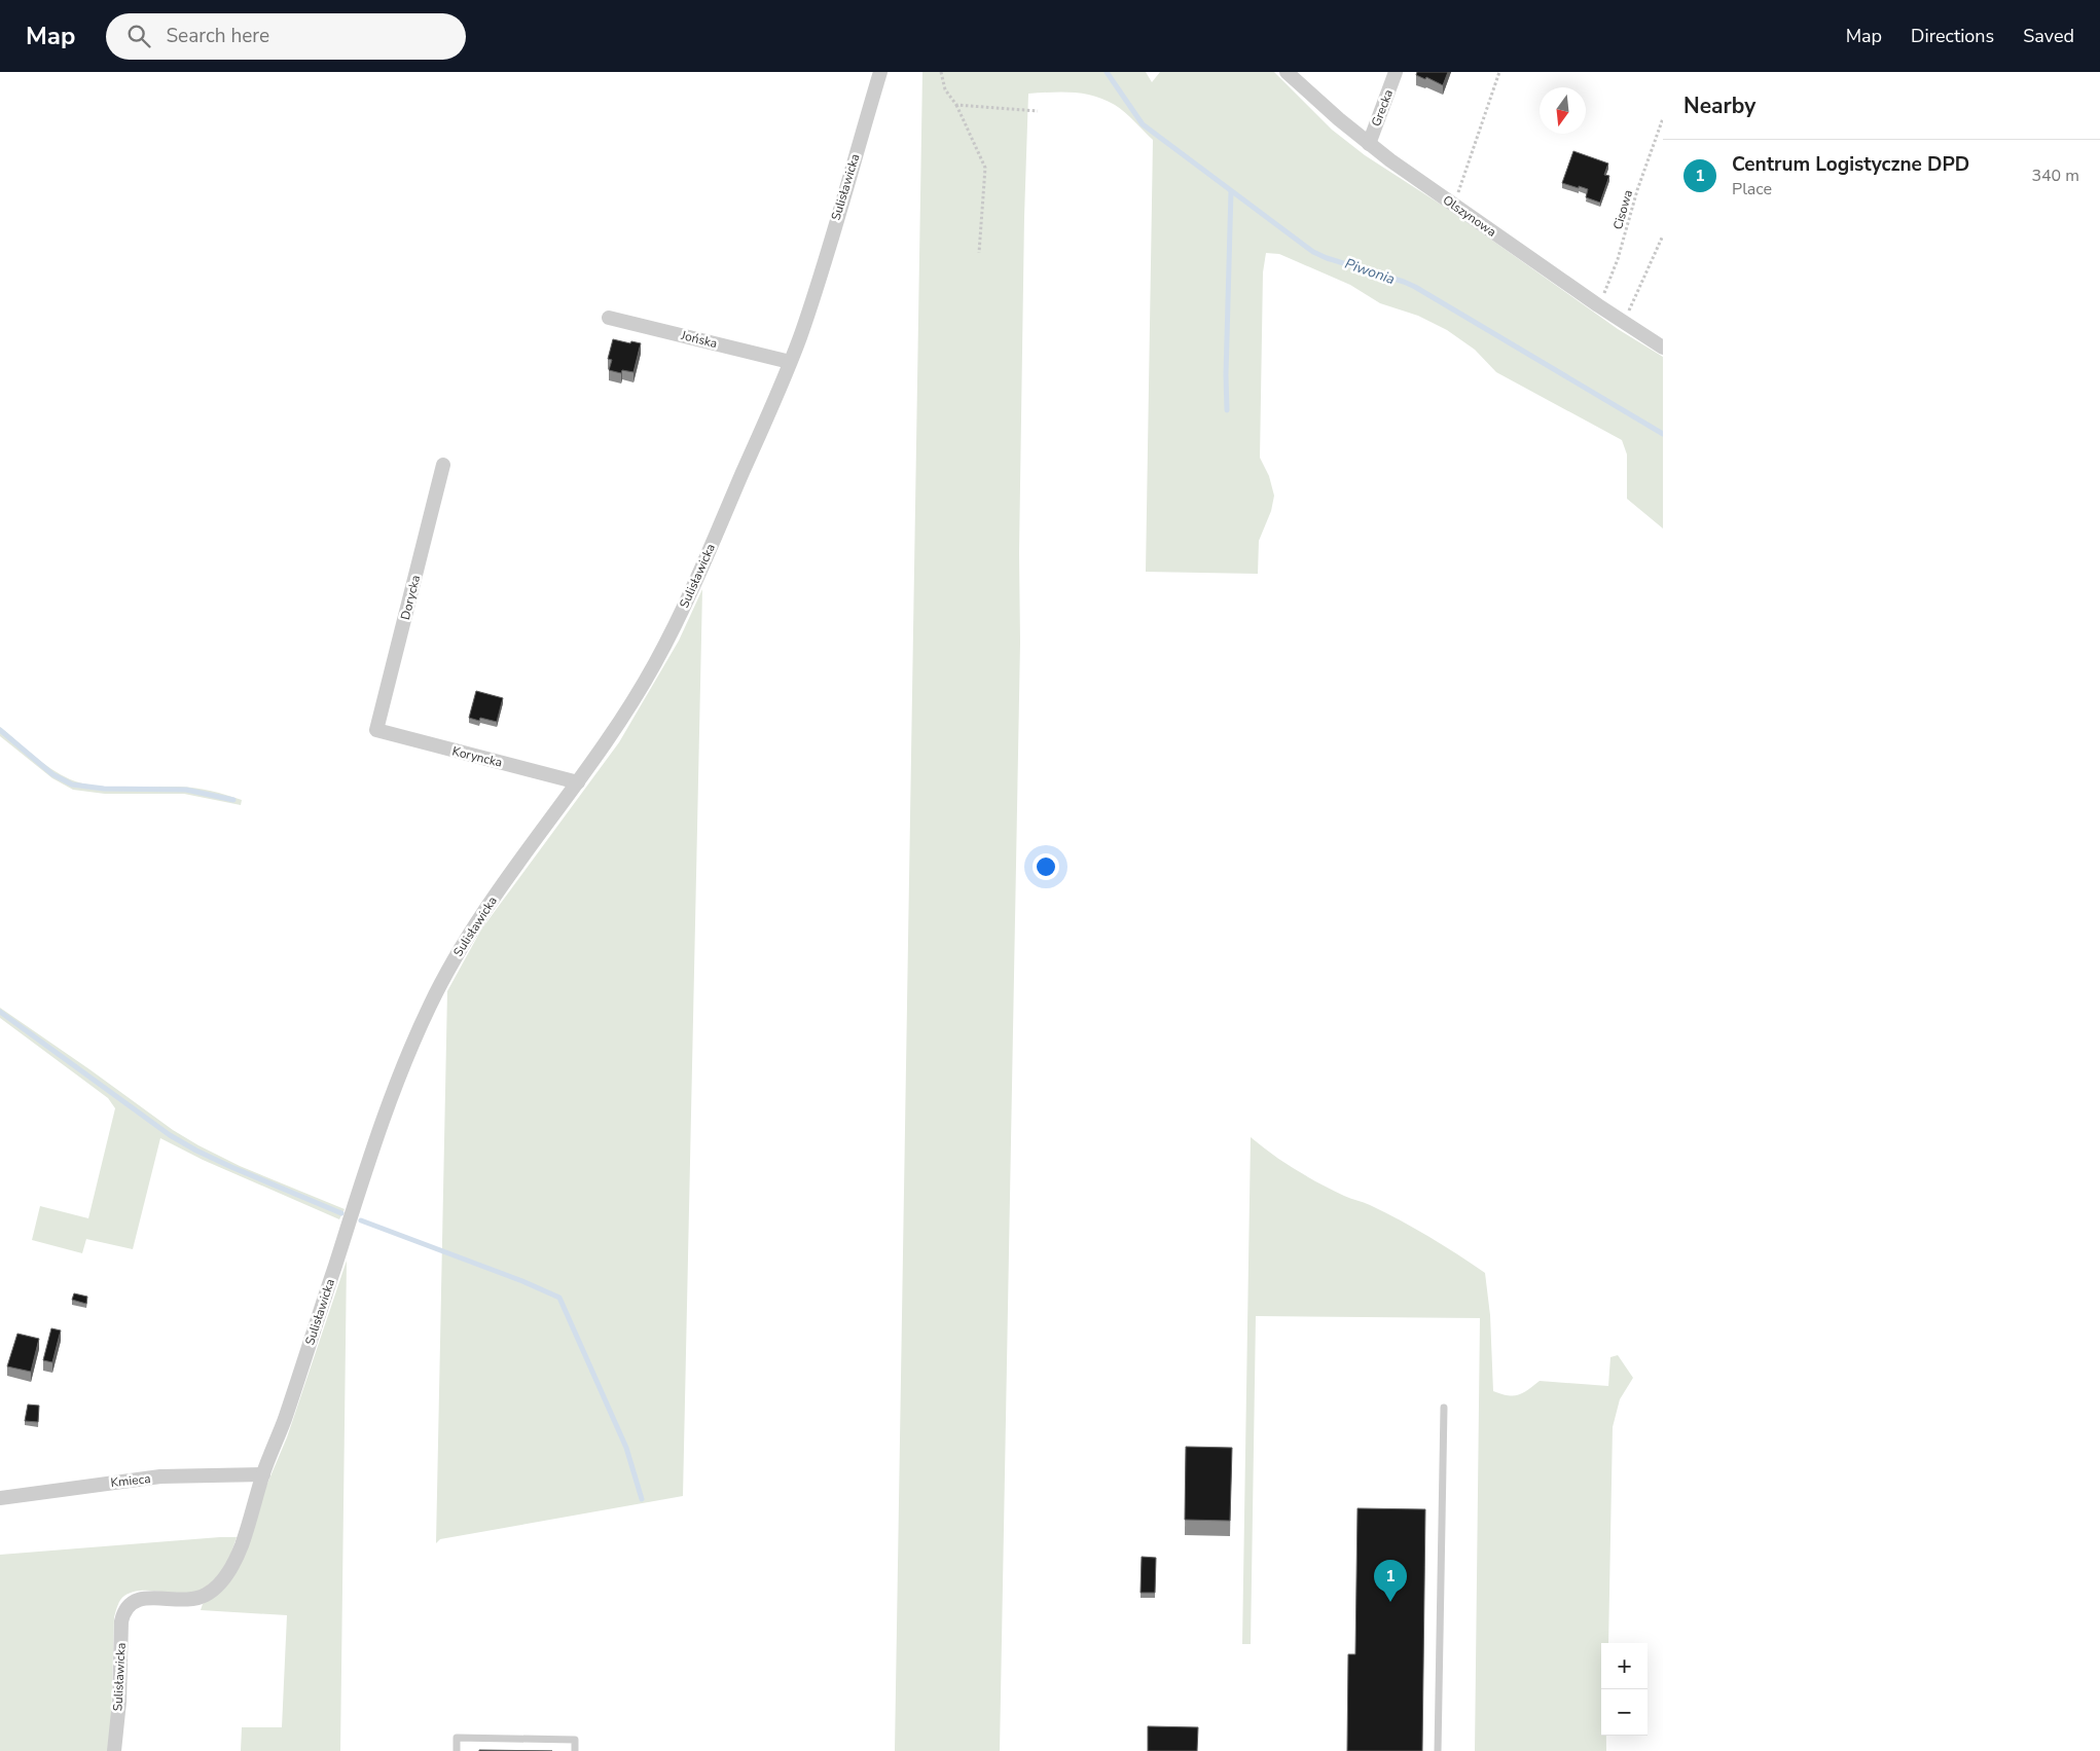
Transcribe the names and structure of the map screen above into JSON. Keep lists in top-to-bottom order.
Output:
{
  "streets": {
    "street": [
      "Grecka",
      "Sulisławicka",
      "Olszynowa",
      "Jońska",
      "Dorycka",
      "Koryncka",
      "Kmieca"
    ],
    "path": ["Cisowa"]
  },
  "crossings": [
    ["Grecka", "Olszynowa"],
    ["Sulisławicka", "Jońska"],
    ["Sulisławicka", "Koryncka"],
    ["Sulisławicka", "Kmieca"],
    ["Cisowa", "Olszynowa"],
    ["Dorycka", "Koryncka"]
  ],
  "water": ["Piwonia"],
  "north": "bottom",
  "page": {
    "header": "Map",
    "search": "Search here",
    "nav": ["Map", "Directions", "Saved"],
    "heading": "Nearby",
    "list": [
      {
        "mark": "1",
        "name": "Centrum Logistyczne DPD",
        "note": "Place",
        "value": "340 m"
      }
    ],
    "pins": "1",
    "map_buttons": ["+", "−"]
  }
}
